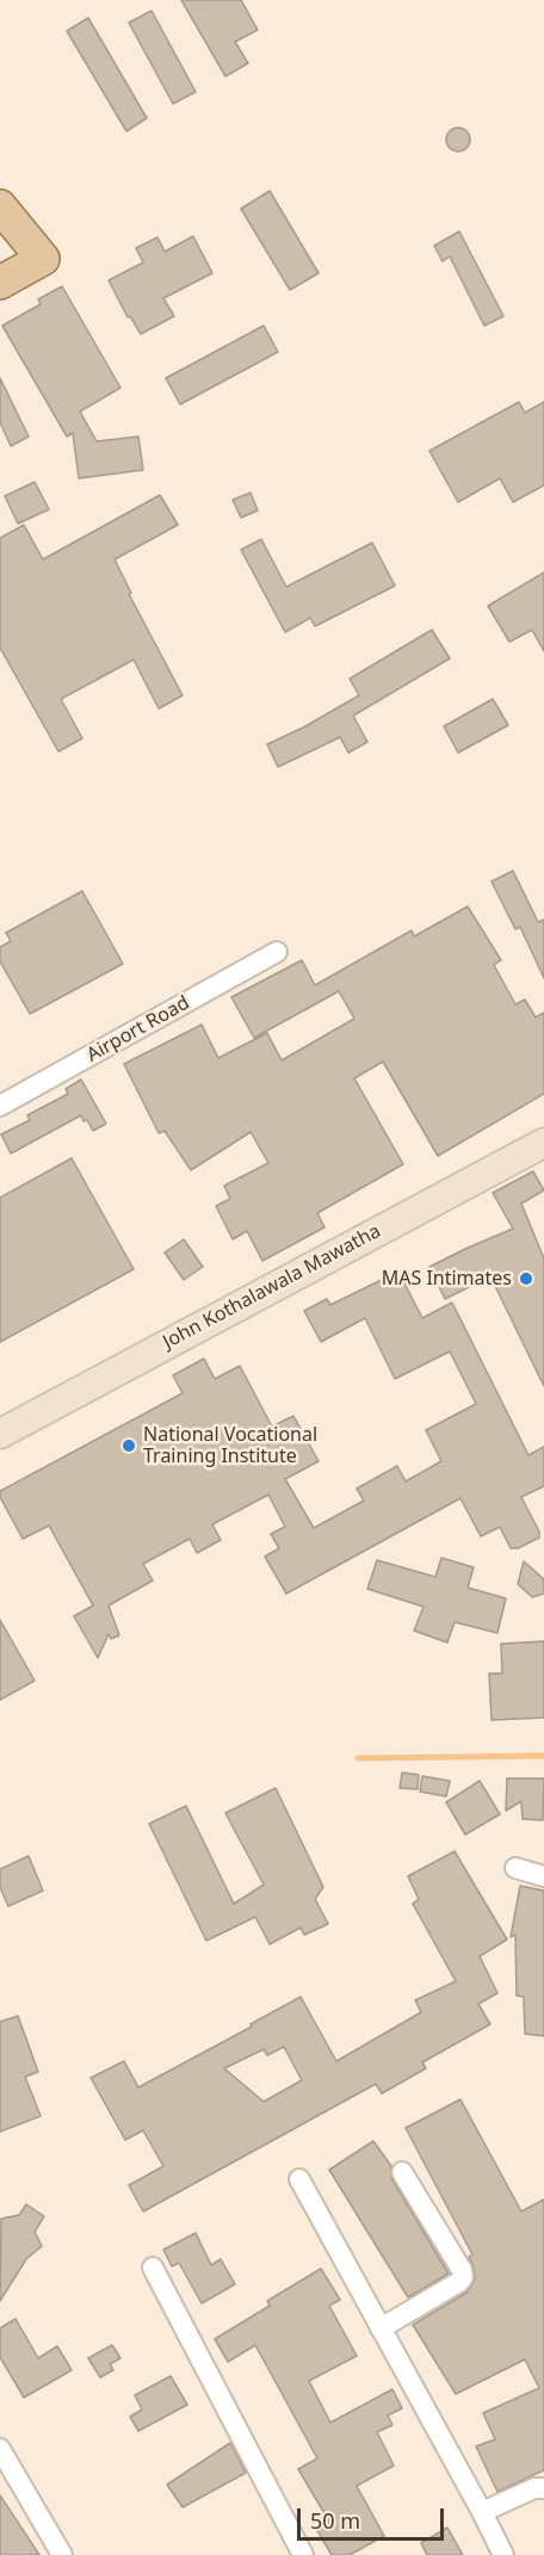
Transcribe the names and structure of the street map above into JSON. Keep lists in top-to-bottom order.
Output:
{
  "streets": {
    "street": ["Airport Road", "John Kothalawala Mawatha"]
  },
  "places": ["MAS Intimates", "National Vocational Training Institute"],
  "scale_bar": "50 m"
}
